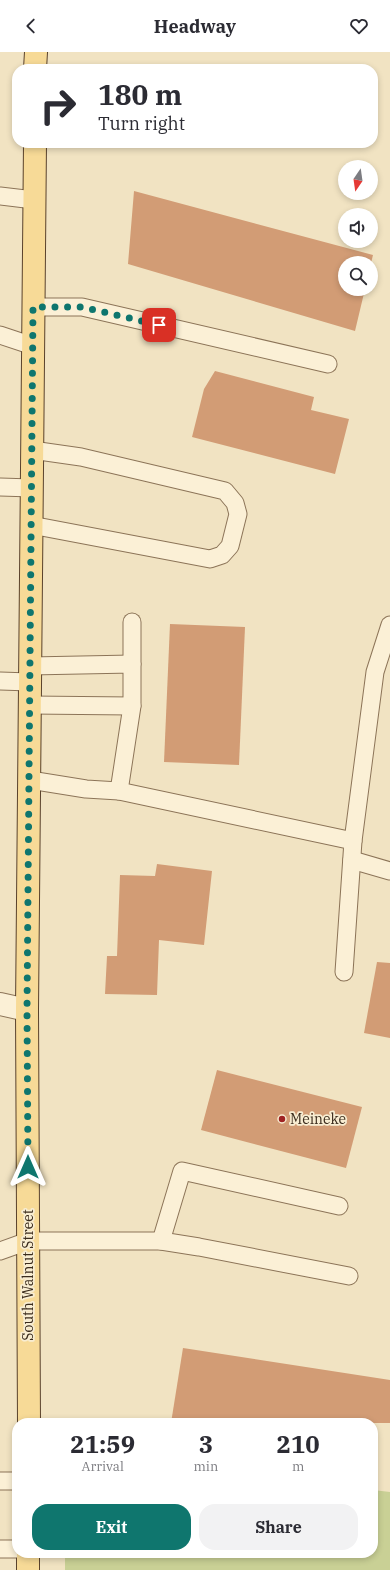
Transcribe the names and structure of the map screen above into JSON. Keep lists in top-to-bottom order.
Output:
{
  "streets": {
    "main road": ["South Walnut Street"]
  },
  "places": ["Meineke"],
  "north": "bottom",
  "page": {
    "header": "Headway",
    "turn": ["180 m", "Turn right"],
    "eta": [
      "21:59",
      "Arrival",
      "3",
      "min",
      "210",
      "m"
    ],
    "buttons": ["Exit", "Share"]
  }
}
